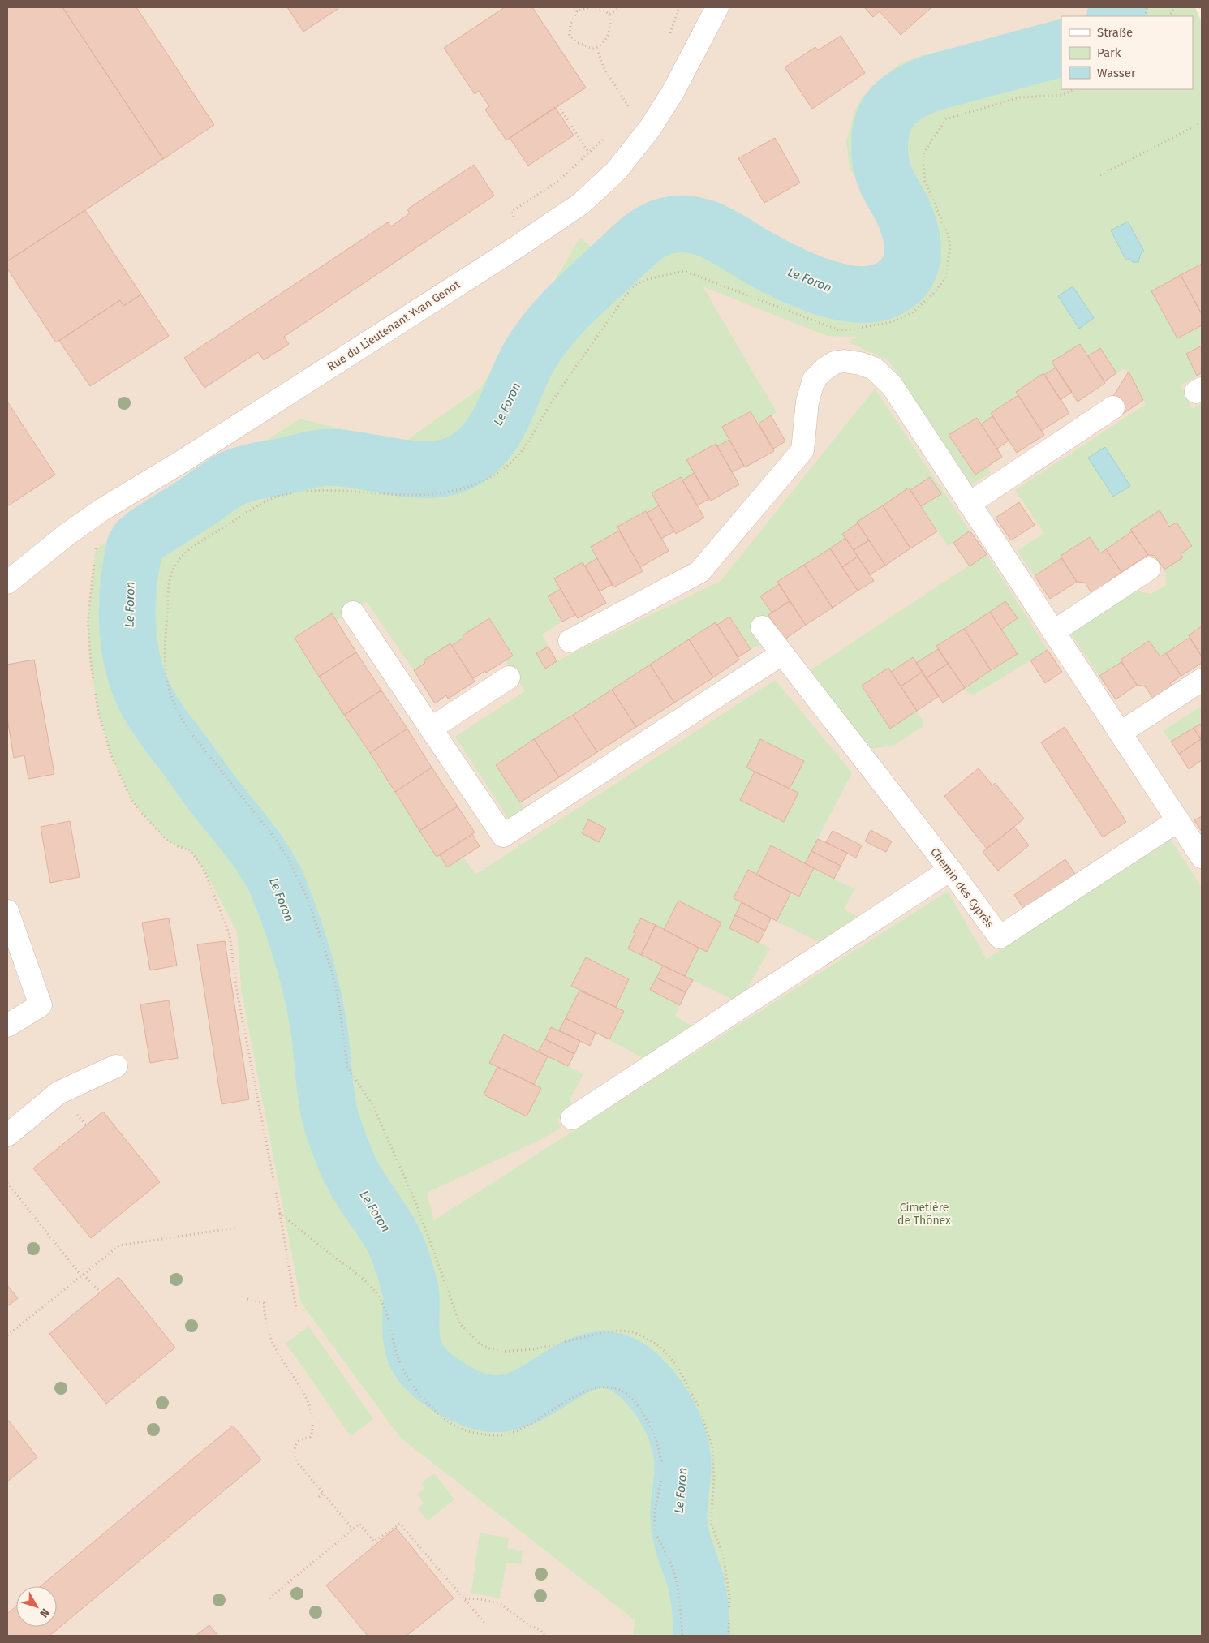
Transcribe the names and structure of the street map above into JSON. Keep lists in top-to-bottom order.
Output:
{
  "streets": {
    "street": ["Rue du Lieutenant Yvan Genot", "Chemin des Cyprès"]
  },
  "water": ["Le Foron"],
  "parks": ["Cimetière de Thônex"],
  "legend": ["Straße", "Park", "Wasser"],
  "north": "bottom right"
}
